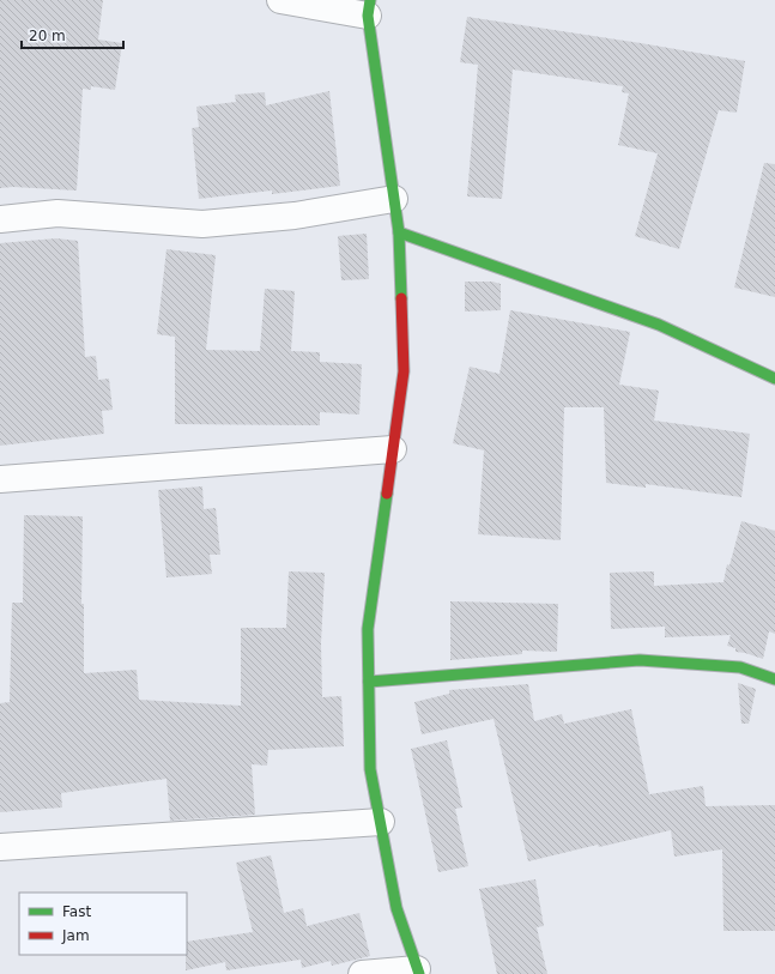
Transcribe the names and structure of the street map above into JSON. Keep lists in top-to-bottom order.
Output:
{
  "legend": ["Fast", "Jam"],
  "scale_bar": "20 m"
}
